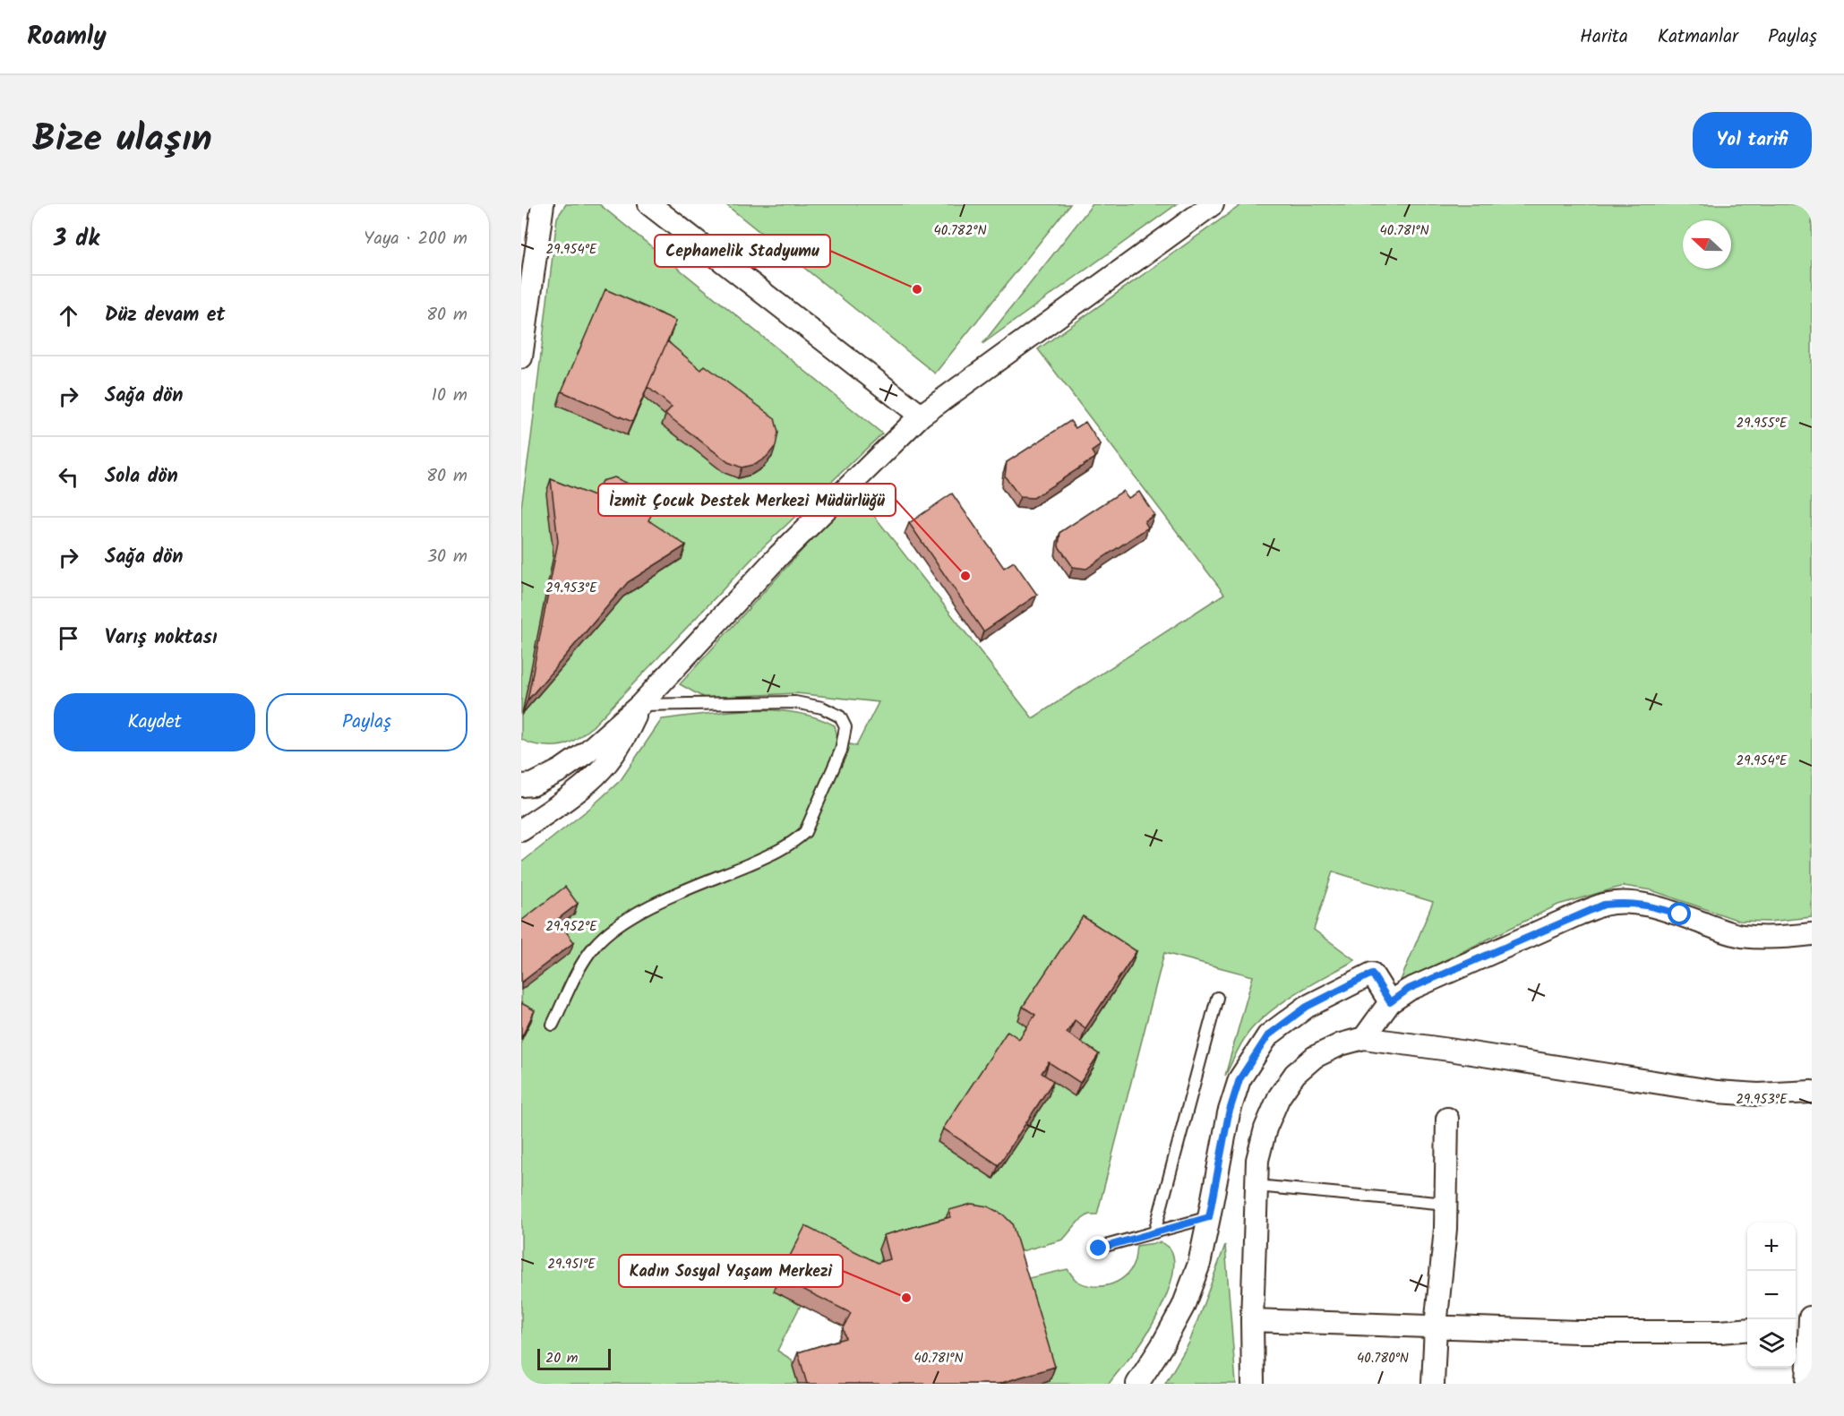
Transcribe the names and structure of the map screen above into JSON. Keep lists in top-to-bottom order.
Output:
{
  "places": ["Cephanelik Stadyumu", "İzmit Çocuk Destek Merkezi Müdürlüğü", "Kadın Sosyal Yaşam Merkezi"],
  "scale_bar": "20 m",
  "north": "left",
  "page": {
    "header": "Roamly",
    "nav": ["Harita", "Katmanlar", "Paylaş"],
    "title": "Bize ulaşın",
    "buttons": [
      "Yol tarifi",
      ["Kaydet", "Paylaş"]
    ],
    "heading": ["3 dk", "Yaya · 200 m"],
    "list": [
      ["Düz devam et", "80 m"],
      ["Sağa dön", "10 m"],
      ["Sola dön", "80 m"],
      ["Sağa dön", "30 m"],
      "Varış noktası"
    ],
    "map_buttons": ["+", "−"],
    "scale": "20 m"
  },
  "coordinates": [
    "40.782°N",
    "40.781°N",
    "29.954°E",
    "29.955°E",
    "29.953°E",
    "29.952°E",
    "29.951°E",
    "40.780°N"
  ]
}
